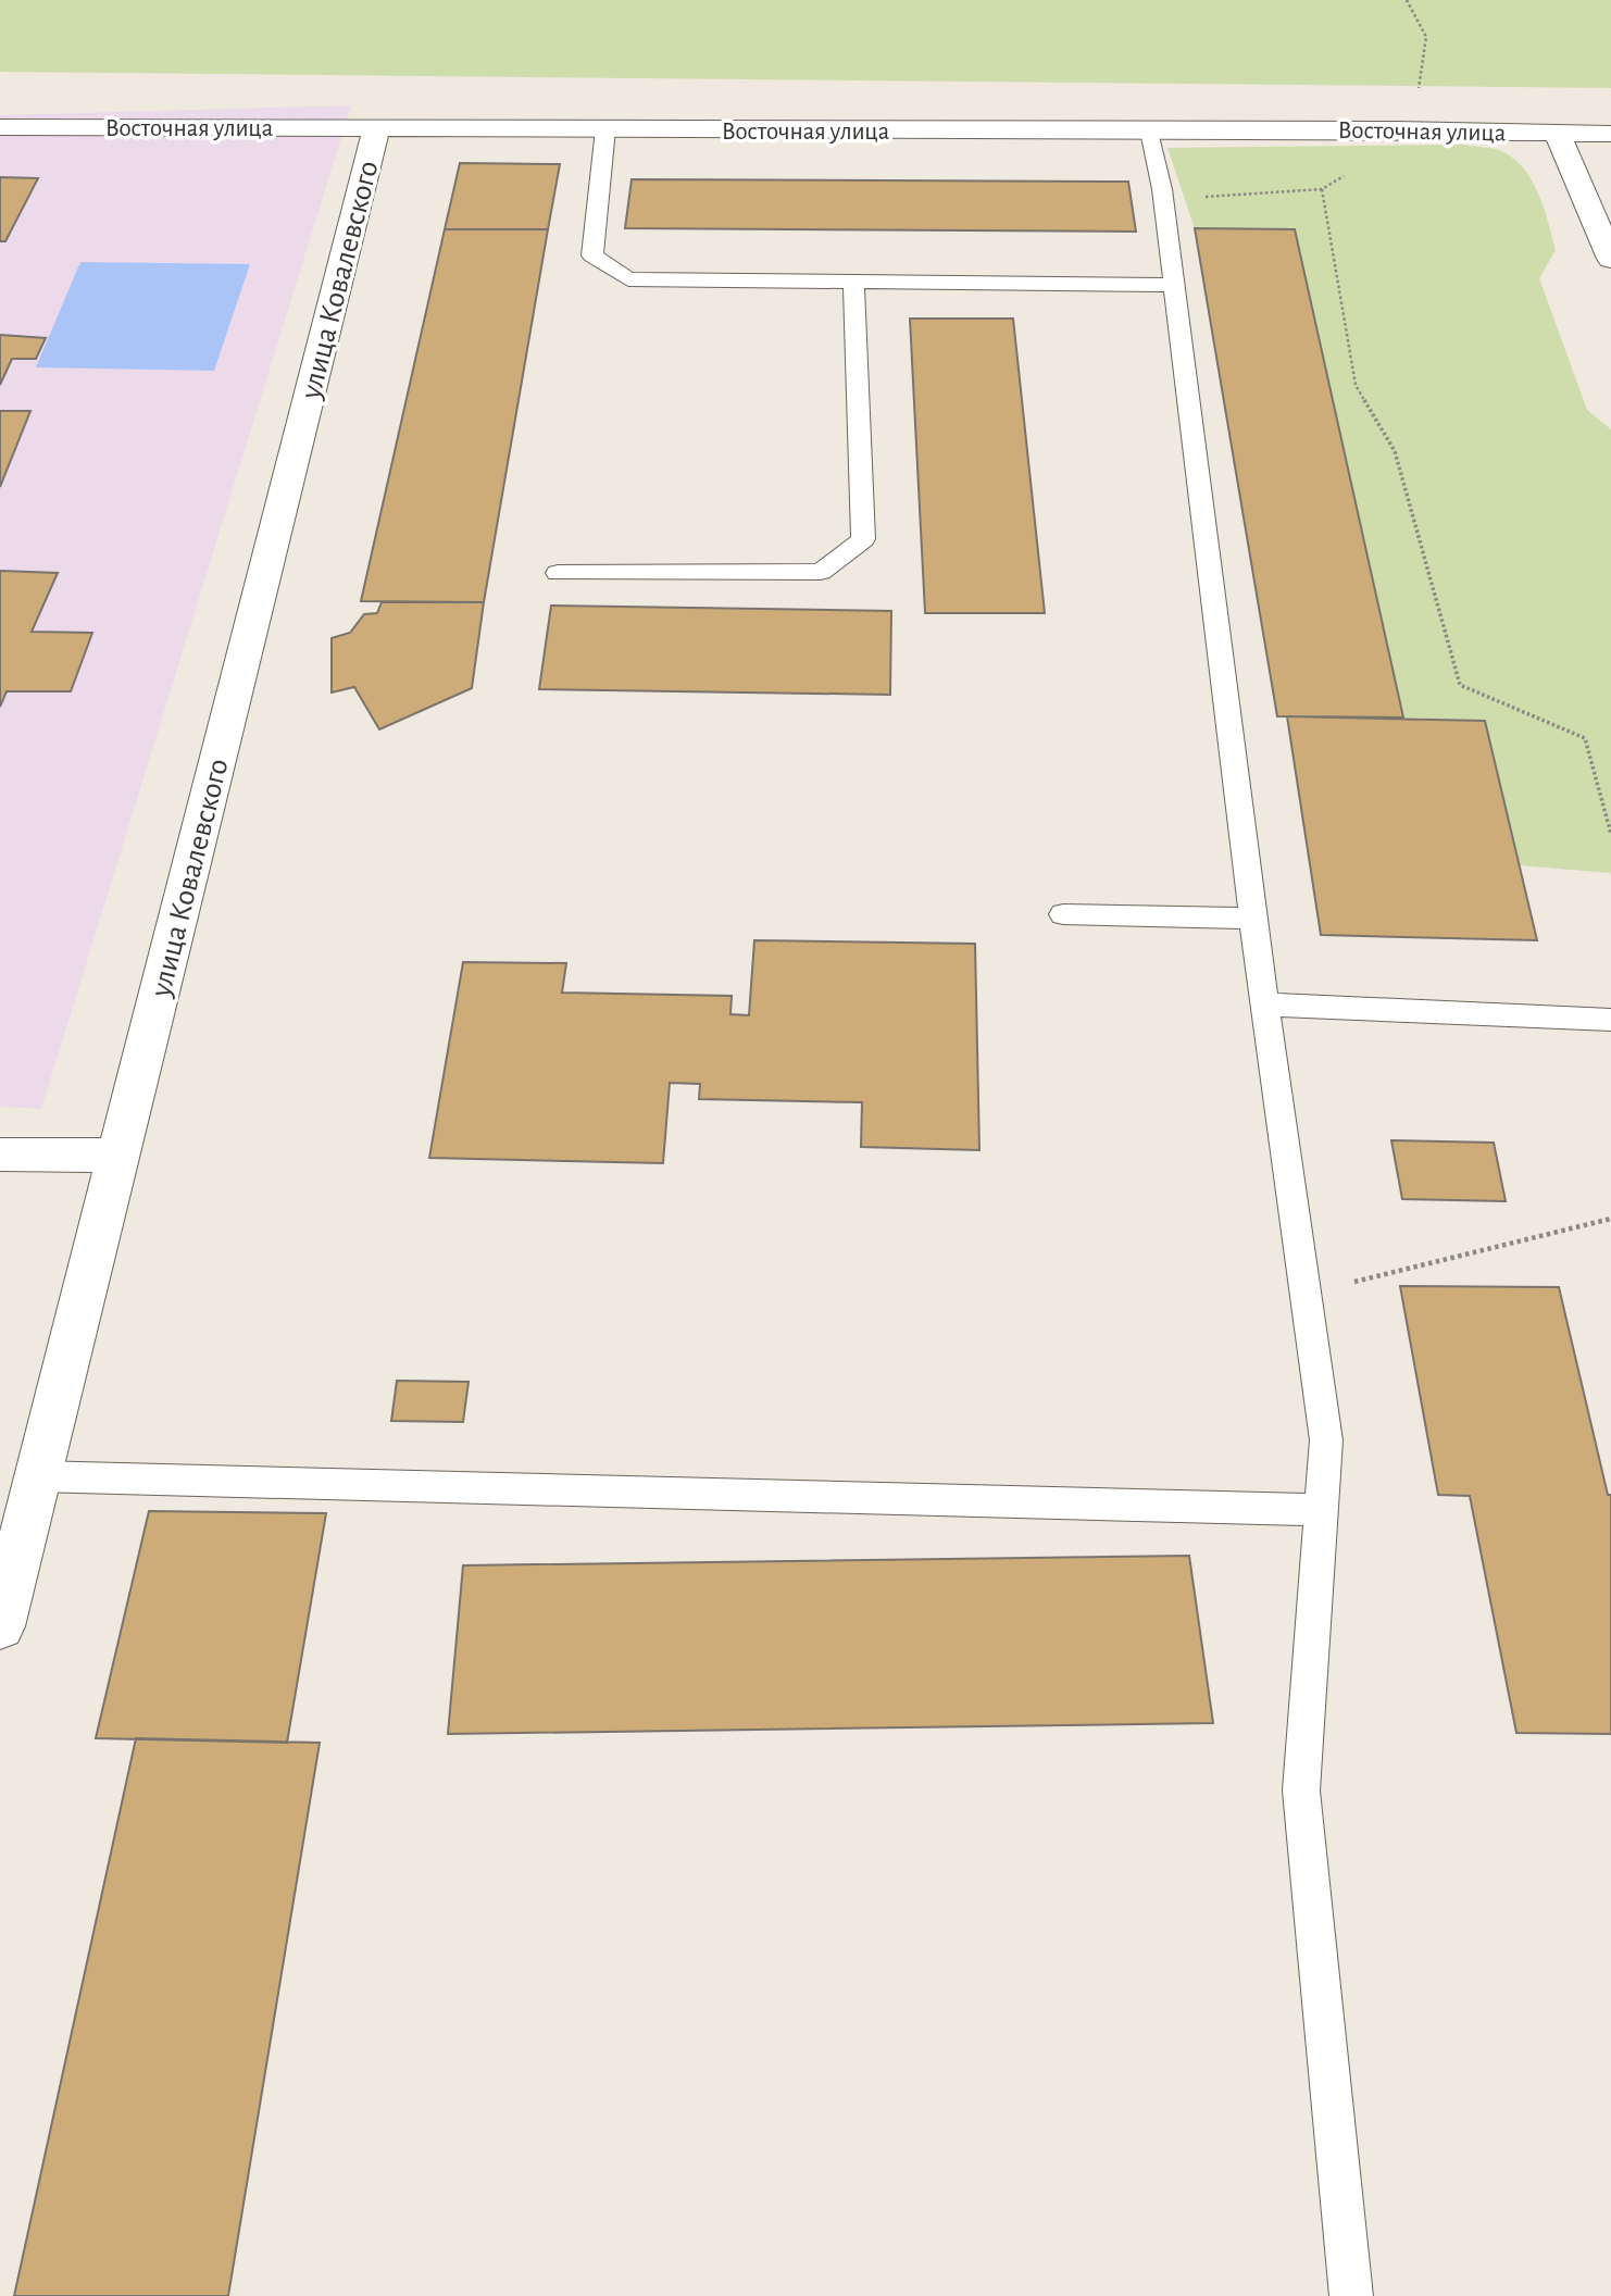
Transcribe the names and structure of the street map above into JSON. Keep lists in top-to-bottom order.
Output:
{
  "streets": {
    "street": ["Восточная улица", "улица Ковалевского"]
  },
  "crossings": [
    ["Восточная улица", "улица Ковалевского"]
  ]
}
